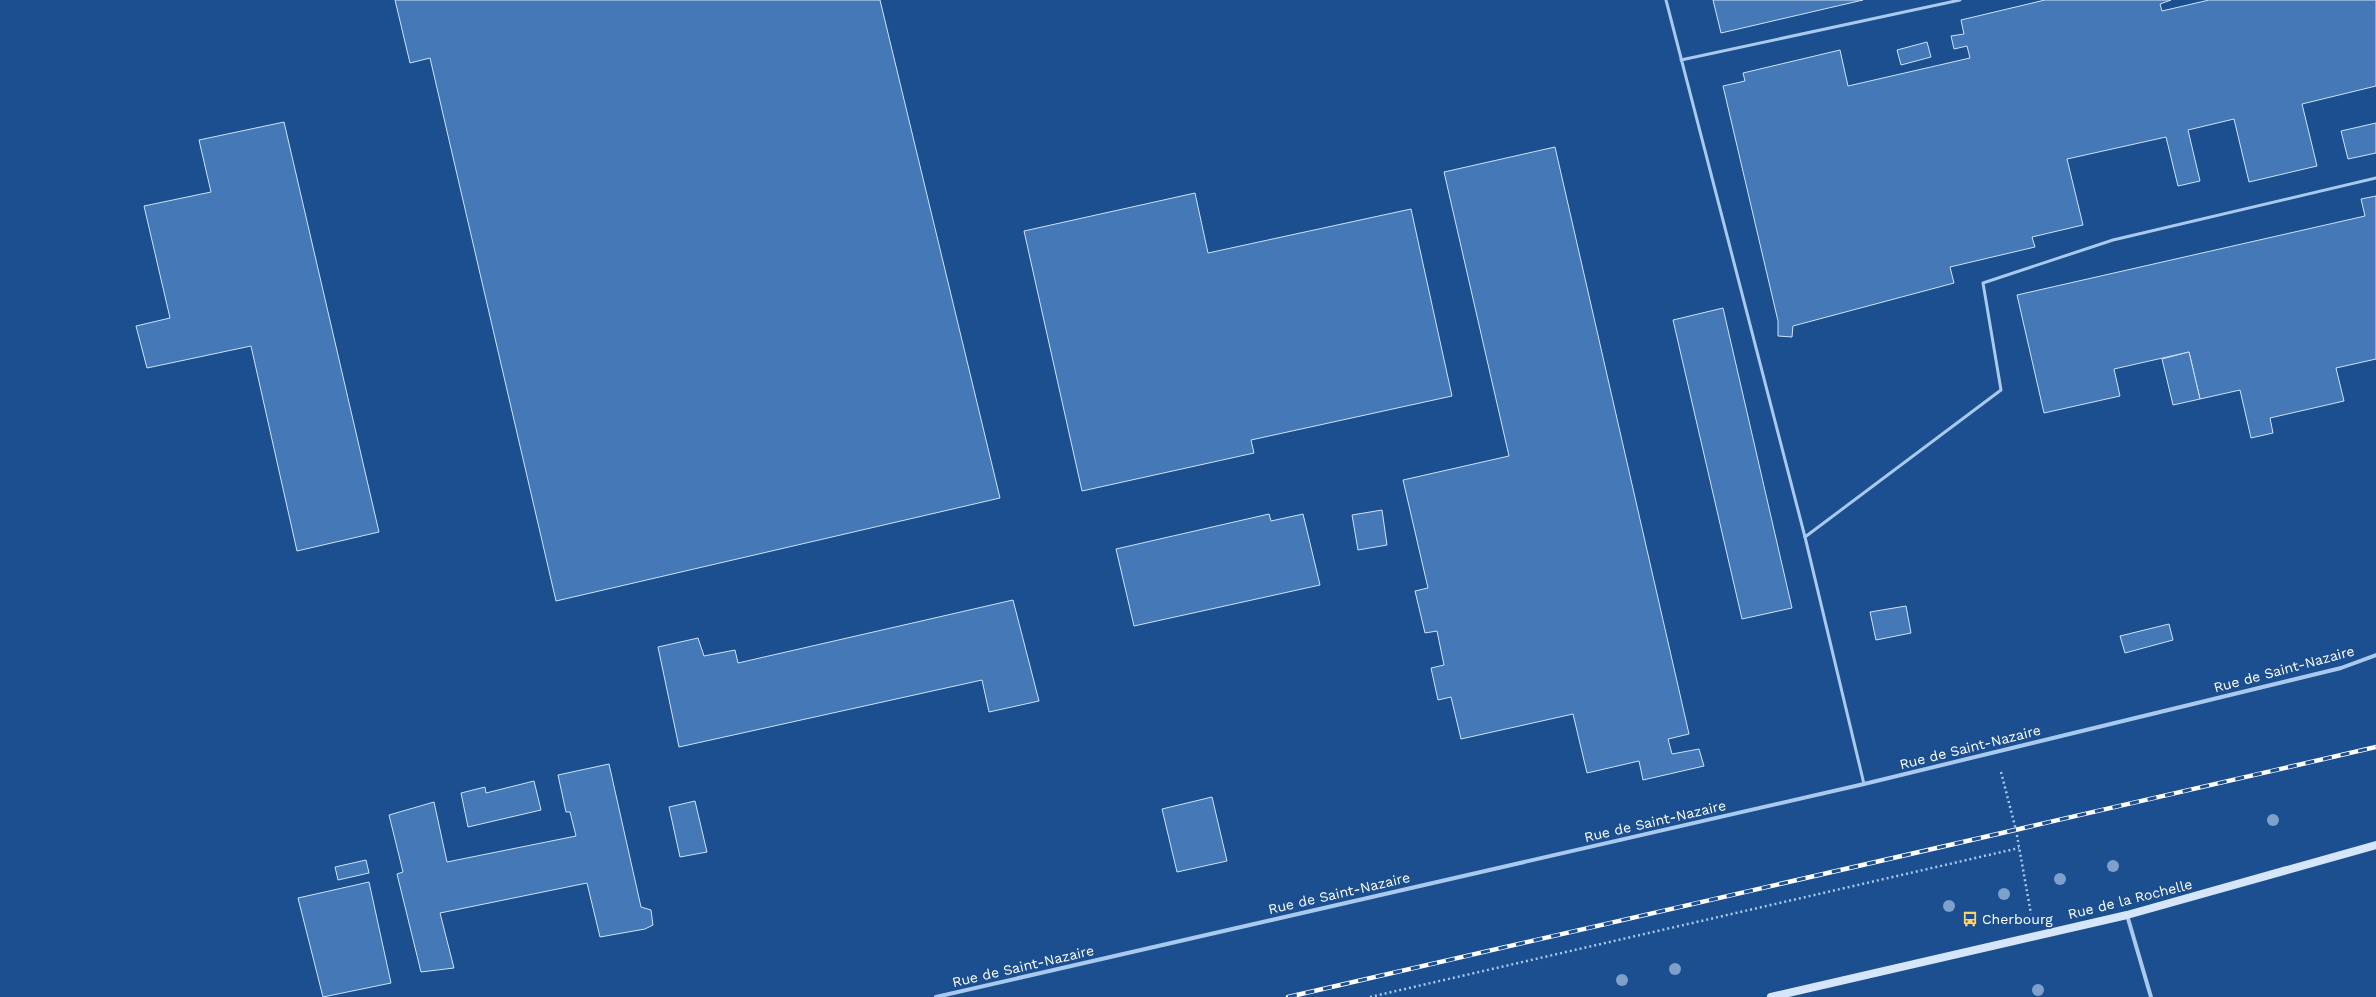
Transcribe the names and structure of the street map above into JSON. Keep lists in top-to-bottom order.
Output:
{
  "streets": {
    "main road": ["Rue de la Rochelle"],
    "street": ["Rue de Saint-Nazaire"]
  },
  "places": {
    "bus stop": ["Cherbourg"]
  }
}
